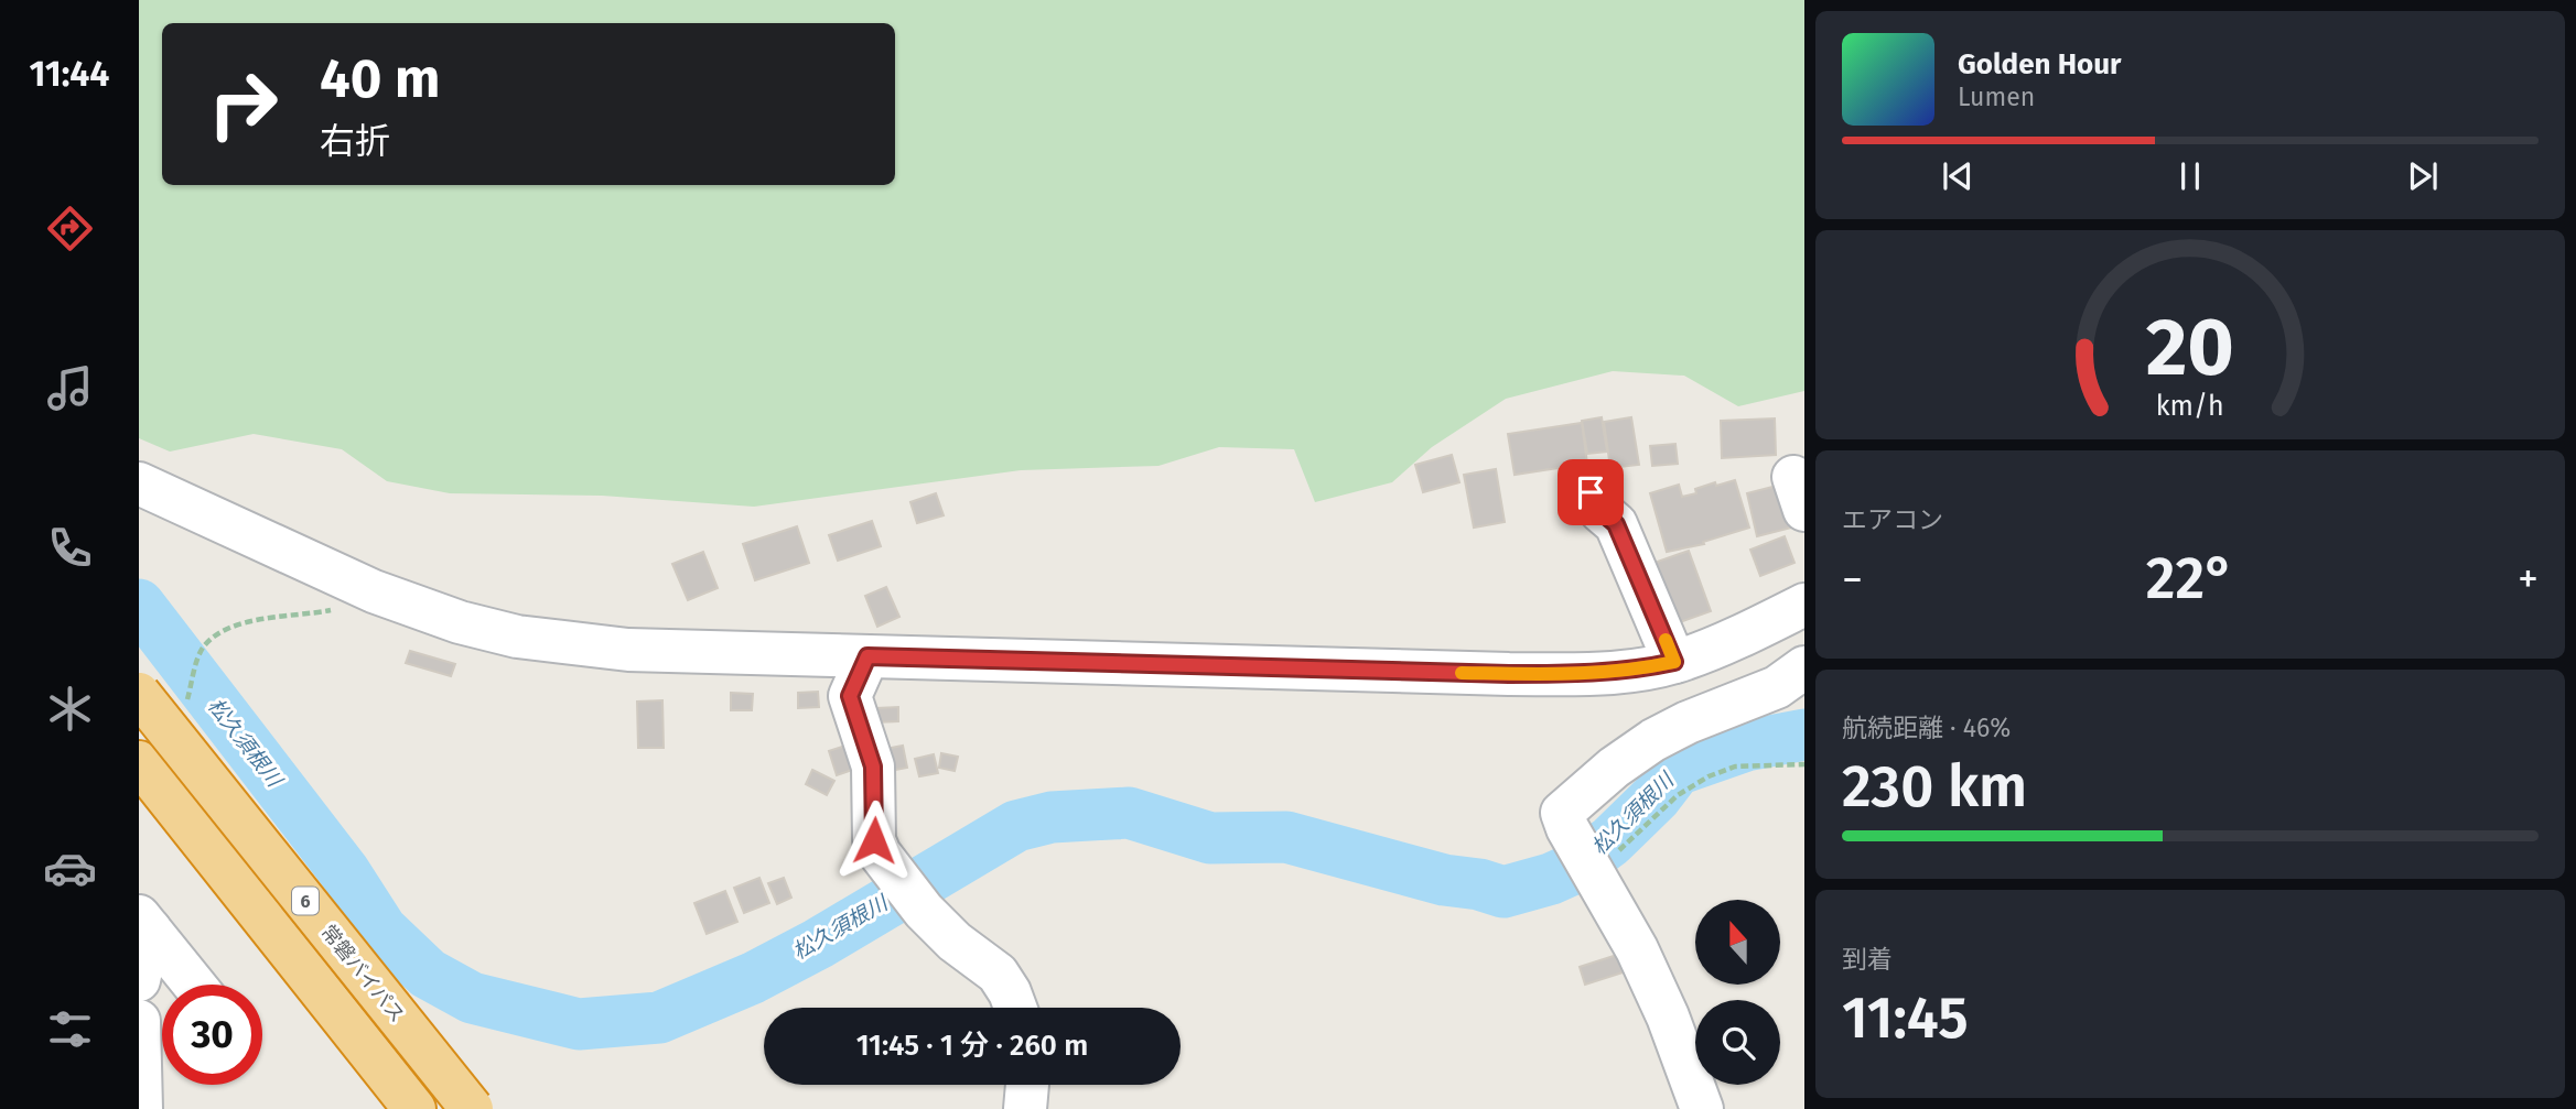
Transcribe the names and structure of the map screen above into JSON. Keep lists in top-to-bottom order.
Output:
{
  "streets": {
    "highway": ["6", "常磐バイパス"]
  },
  "water": ["松久須根川"],
  "north": "top",
  "page": {
    "tabs": "11:44",
    "turn": ["40 m", "右折"],
    "song": ["Golden Hour", "Lumen"],
    "tile": [
      "エアコン",
      ["航続距離 · 46%", "230 km"],
      ["到着", "11:45"]
    ],
    "heat": ["−", "22°", "+"],
    "limit": "30",
    "trip": "11:45 · 1 分 · 260 m",
    "gauge": ["20", "km/h"]
  }
}
